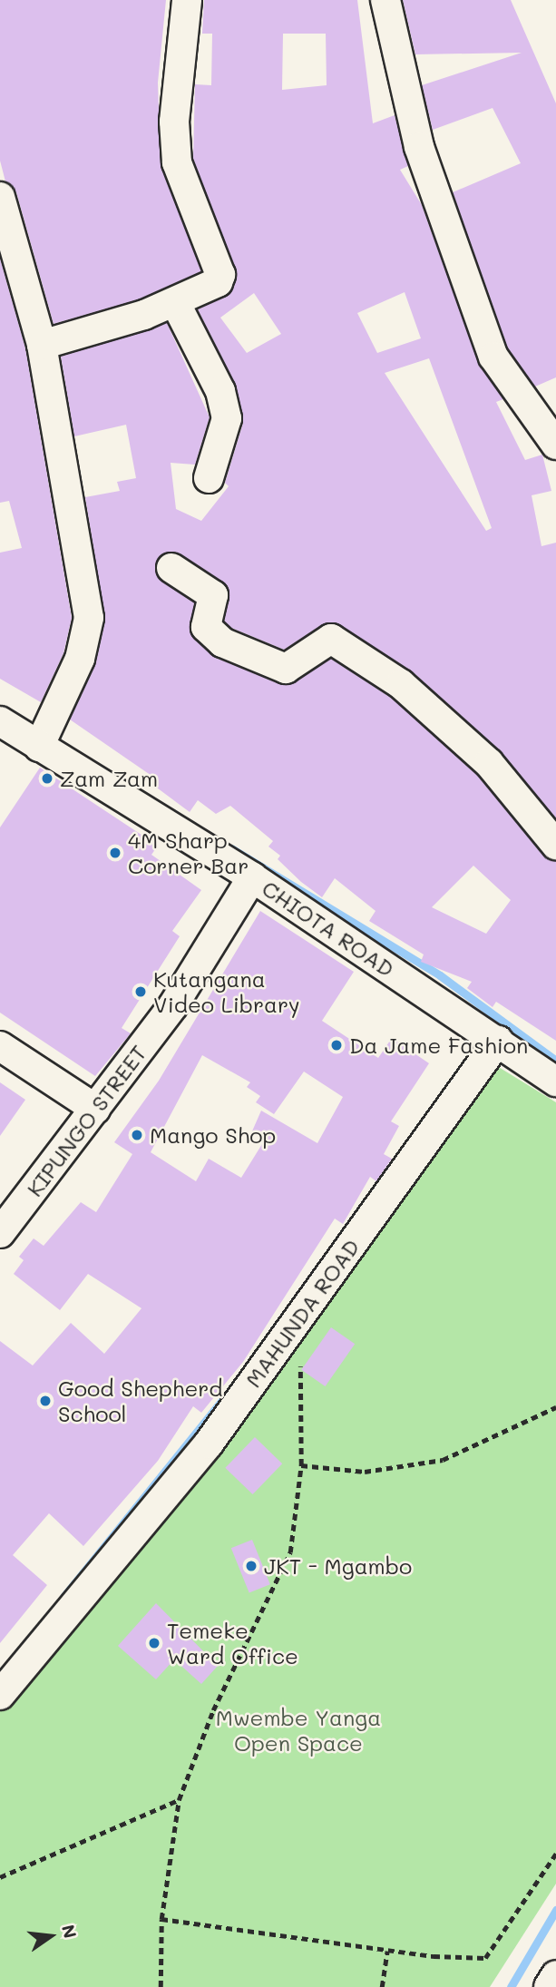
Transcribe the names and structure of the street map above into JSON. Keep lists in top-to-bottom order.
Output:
{
  "streets": {
    "street": ["CHIOTA ROAD", "KIPUNGO STREET", "MAHUNDA ROAD"]
  },
  "crossings": [
    ["CHIOTA ROAD", "KIPUNGO STREET"],
    ["CHIOTA ROAD", "MAHUNDA ROAD"]
  ],
  "parks": ["Mwembe Yanga Open Space"],
  "places": [
    "Zam Zam",
    "4M Sharp Corner Bar",
    "Kutangana Video Library",
    "Da Jame Fashion",
    "Mango Shop",
    "Good Shepherd School",
    "JKT - Mgambo",
    "Temeke Ward Office"
  ],
  "north": "right"
}
